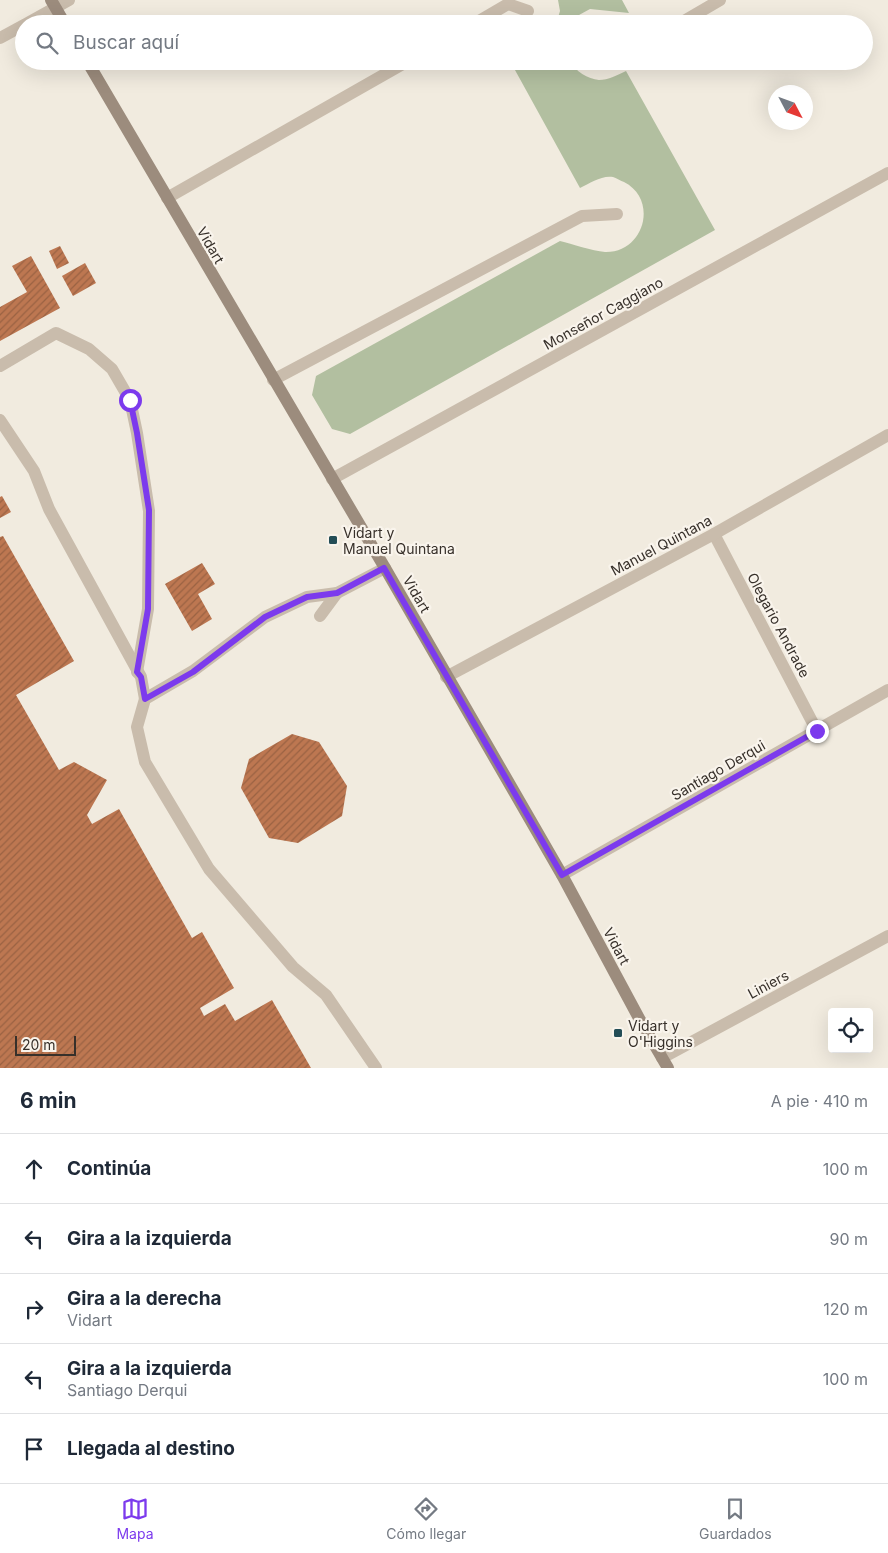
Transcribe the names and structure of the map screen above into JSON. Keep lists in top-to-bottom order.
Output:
{
  "streets": {
    "street": [
      "Vidart",
      "Monseñor Caggiano",
      "Manuel Quintana",
      "Olegario Andrade",
      "Santiago Derqui",
      "Liniers"
    ]
  },
  "crossings": [
    ["Vidart", "Monseñor Caggiano"],
    ["Vidart", "Manuel Quintana"],
    ["Vidart", "Santiago Derqui"],
    ["Vidart", "Liniers"],
    ["Manuel Quintana", "Olegario Andrade"],
    ["Olegario Andrade", "Santiago Derqui"]
  ],
  "places": {
    "transit": ["Vidart y Manuel Quintana", "Vidart y O'Higgins"]
  },
  "scale_bar": "20 m",
  "north": "bottom right",
  "page": {
    "search": "Buscar aquí",
    "scale": "20 m",
    "heading": ["6 min", "A pie · 410 m"],
    "list": [
      ["Continúa", "100 m"],
      ["Gira a la izquierda", "90 m"],
      ["Gira a la derecha", "Vidart", "120 m"],
      ["Gira a la izquierda", "Santiago Derqui", "100 m"],
      "Llegada al destino"
    ],
    "nav": ["Mapa", "Cómo llegar", "Guardados"]
  }
}
